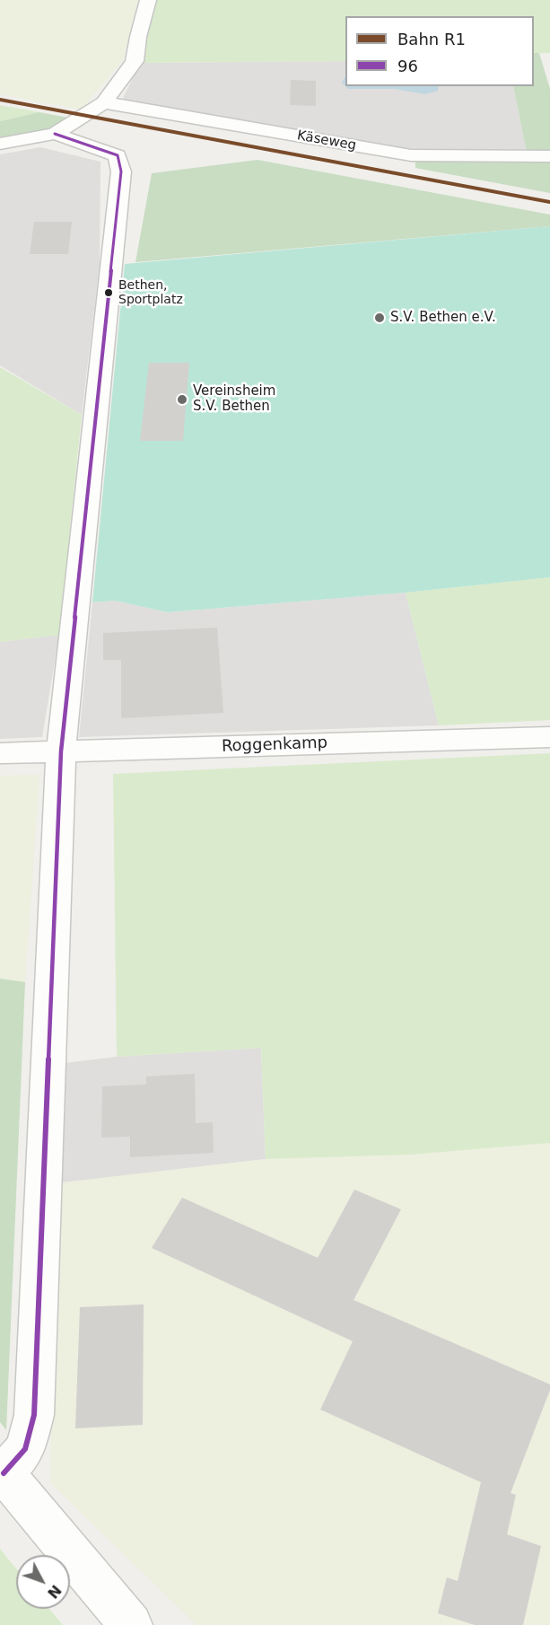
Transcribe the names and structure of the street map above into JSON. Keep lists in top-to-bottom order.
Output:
{
  "streets": {
    "street": ["Käseweg", "Roggenkamp"]
  },
  "places": ["Bethen, Sportplatz", "S.V. Bethen e.V.", "Vereinsheim S.V. Bethen"],
  "lines": ["rail line R1", "transit line 96"],
  "legend": ["Bahn R1", "96"],
  "north": "bottom right"
}
